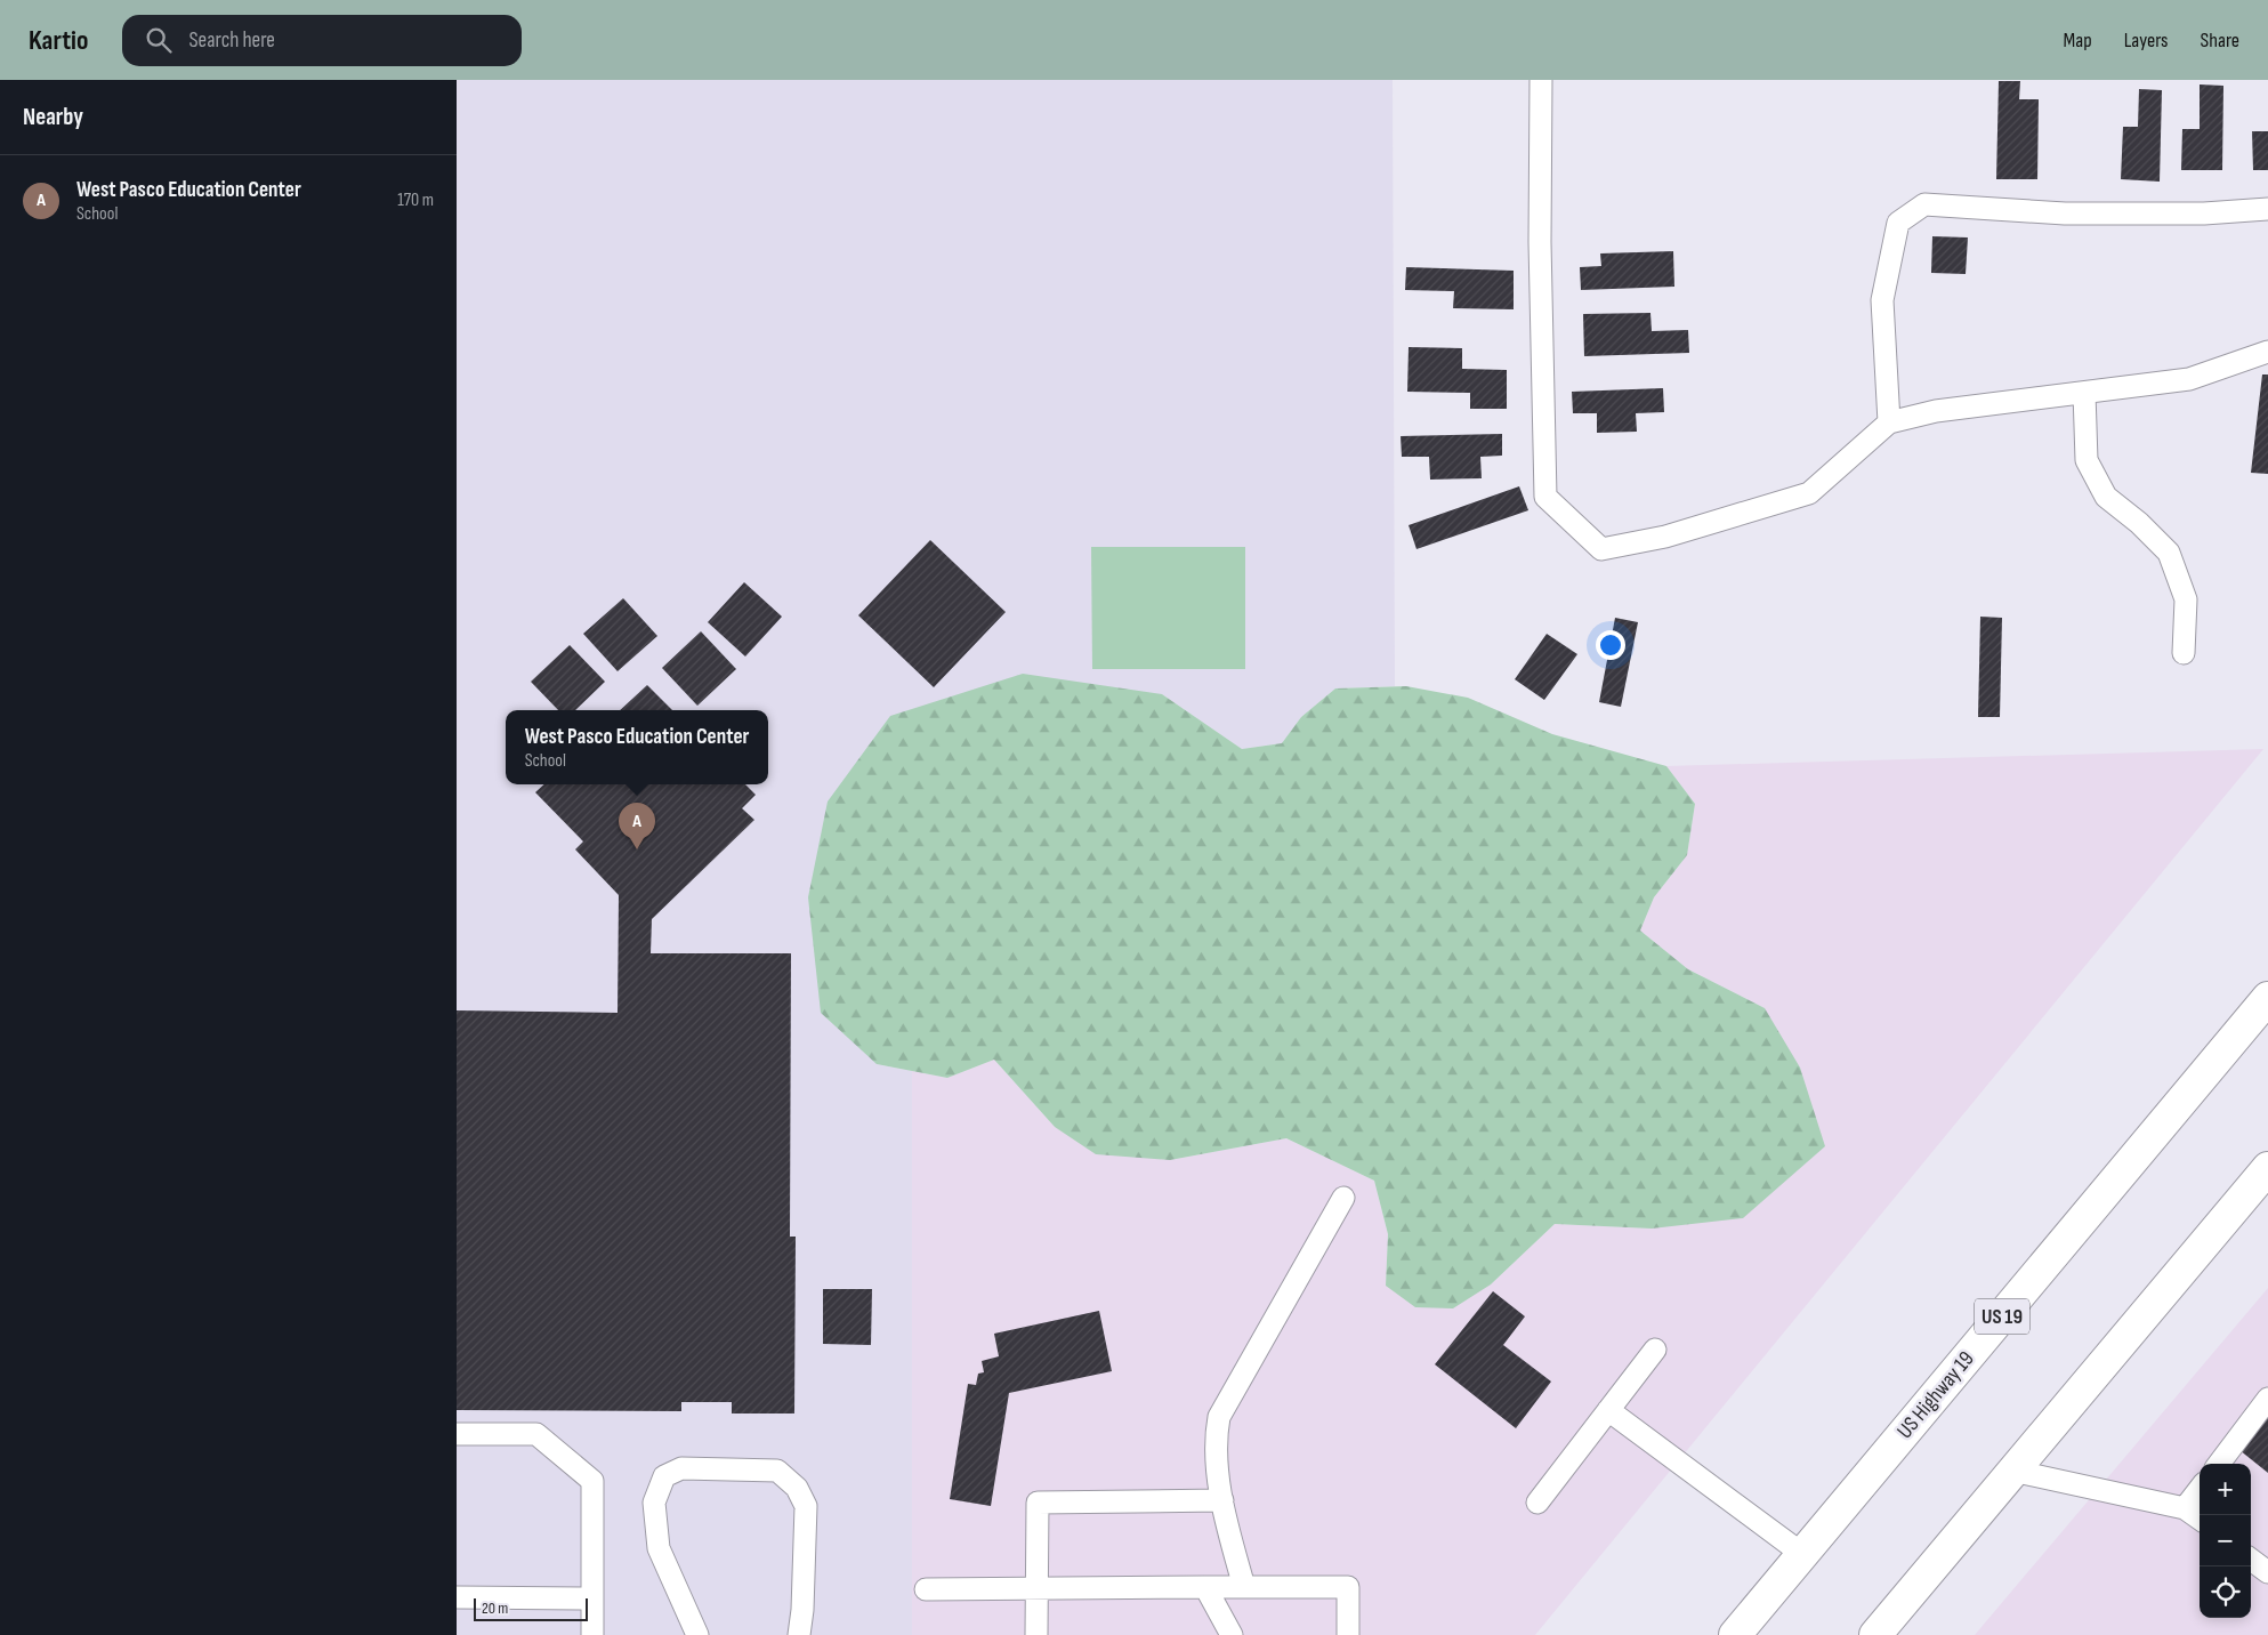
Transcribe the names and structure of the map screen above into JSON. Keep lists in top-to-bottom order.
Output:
{
  "streets": {
    "highway": ["US 19", "US Highway 19"]
  },
  "scale_bar": "20 m",
  "page": {
    "header": "Kartio",
    "search": "Search here",
    "nav": ["Map", "Layers", "Share"],
    "heading": "Nearby",
    "list": [
      {
        "mark": "A",
        "name": "West Pasco Education Center",
        "note": "School",
        "value": "170 m"
      }
    ],
    "popup": ["West Pasco Education Center", "School"],
    "pins": "A",
    "map_buttons": ["+", "−"],
    "scale": "20 m"
  }
}
